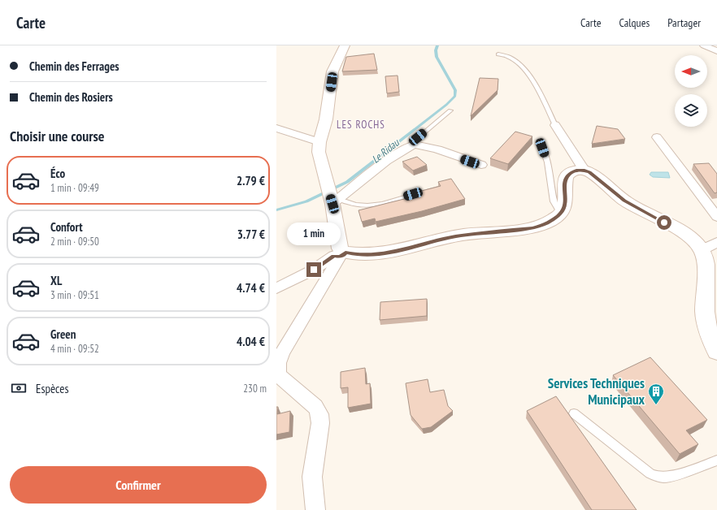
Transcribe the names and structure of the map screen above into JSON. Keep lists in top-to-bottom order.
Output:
{
  "districts": ["LES ROCHS"],
  "water": ["Le Ridau"],
  "places": {
    "building": ["Services Techniques Municipaux"]
  },
  "north": "left",
  "page": {
    "header": "Carte",
    "nav": ["Carte", "Calques", "Partager"],
    "banner": ["Chemin des Ferrages", "Chemin des Rosiers"],
    "heading": "Choisir une course",
    "list": [
      {
        "name": "Éco",
        "note": "1 min · 09:49",
        "value": "2.79 €"
      },
      {
        "name": "Confort",
        "note": "2 min · 09:50",
        "value": "3.77 €"
      },
      {
        "name": "XL",
        "note": "3 min · 09:51",
        "value": "4.74 €"
      },
      {
        "name": "Green",
        "note": "4 min · 09:52",
        "value": "4.04 €"
      }
    ],
    "bubble": "1 min",
    "pay": ["Espèces", "230 m"],
    "buttons": "Confirmer"
  }
}
